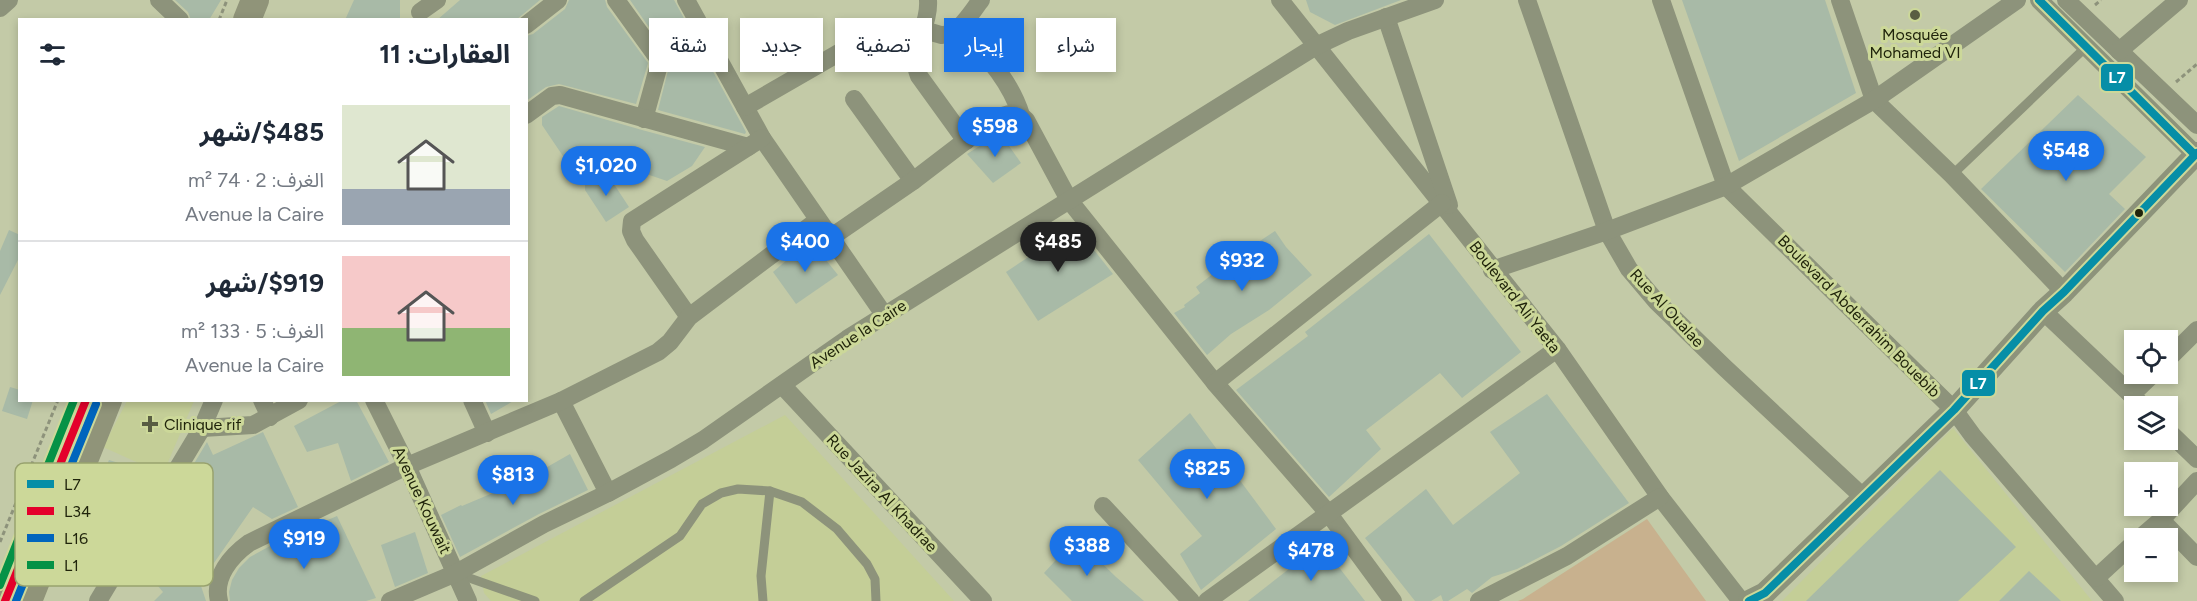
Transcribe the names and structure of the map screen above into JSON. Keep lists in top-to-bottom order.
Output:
{
  "streets": {
    "street": [
      "Boulevard Ali Yaeta",
      "Rue Al Oualae",
      "Boulevard Abderrahim Bouebib",
      "Avenue la Caire",
      "Rue Jazira Al Khadrae",
      "Avenue Kouwait"
    ]
  },
  "crossings": [
    ["Boulevard Ali Yaeta", "Avenue la Caire"],
    ["Avenue la Caire", "Rue Jazira Al Khadrae"],
    ["Avenue la Caire", "Avenue Kouwait"]
  ],
  "places": {
    "other": ["Mosquée Mohamed VI"],
    "health": ["Clinique rif"]
  },
  "lines": [
    "transit line L7",
    "transit line L34",
    "transit line L1",
    "transit line L16"
  ],
  "legend": [
    "L7",
    "L34",
    "L16",
    "L1"
  ],
  "page": {
    "chip": [
      "شراء",
      "إيجار",
      "تصفية",
      "جديد",
      "شقة"
    ],
    "heading": "العقارات: 11",
    "list": [
      {
        "name": "$485/شهر",
        "note": "الغرف: 2 · 74 m² · Avenue la Caire"
      },
      {
        "name": "$919/شهر",
        "note": "الغرف: 5 · 133 m² · Avenue la Caire"
      }
    ],
    "price": [
      "$598",
      "$548",
      "$1,020",
      "$400",
      "$485",
      "$932",
      "$825",
      "$813",
      "$919",
      "$388",
      "$478"
    ],
    "map_buttons": ["+", "−"]
  }
}
